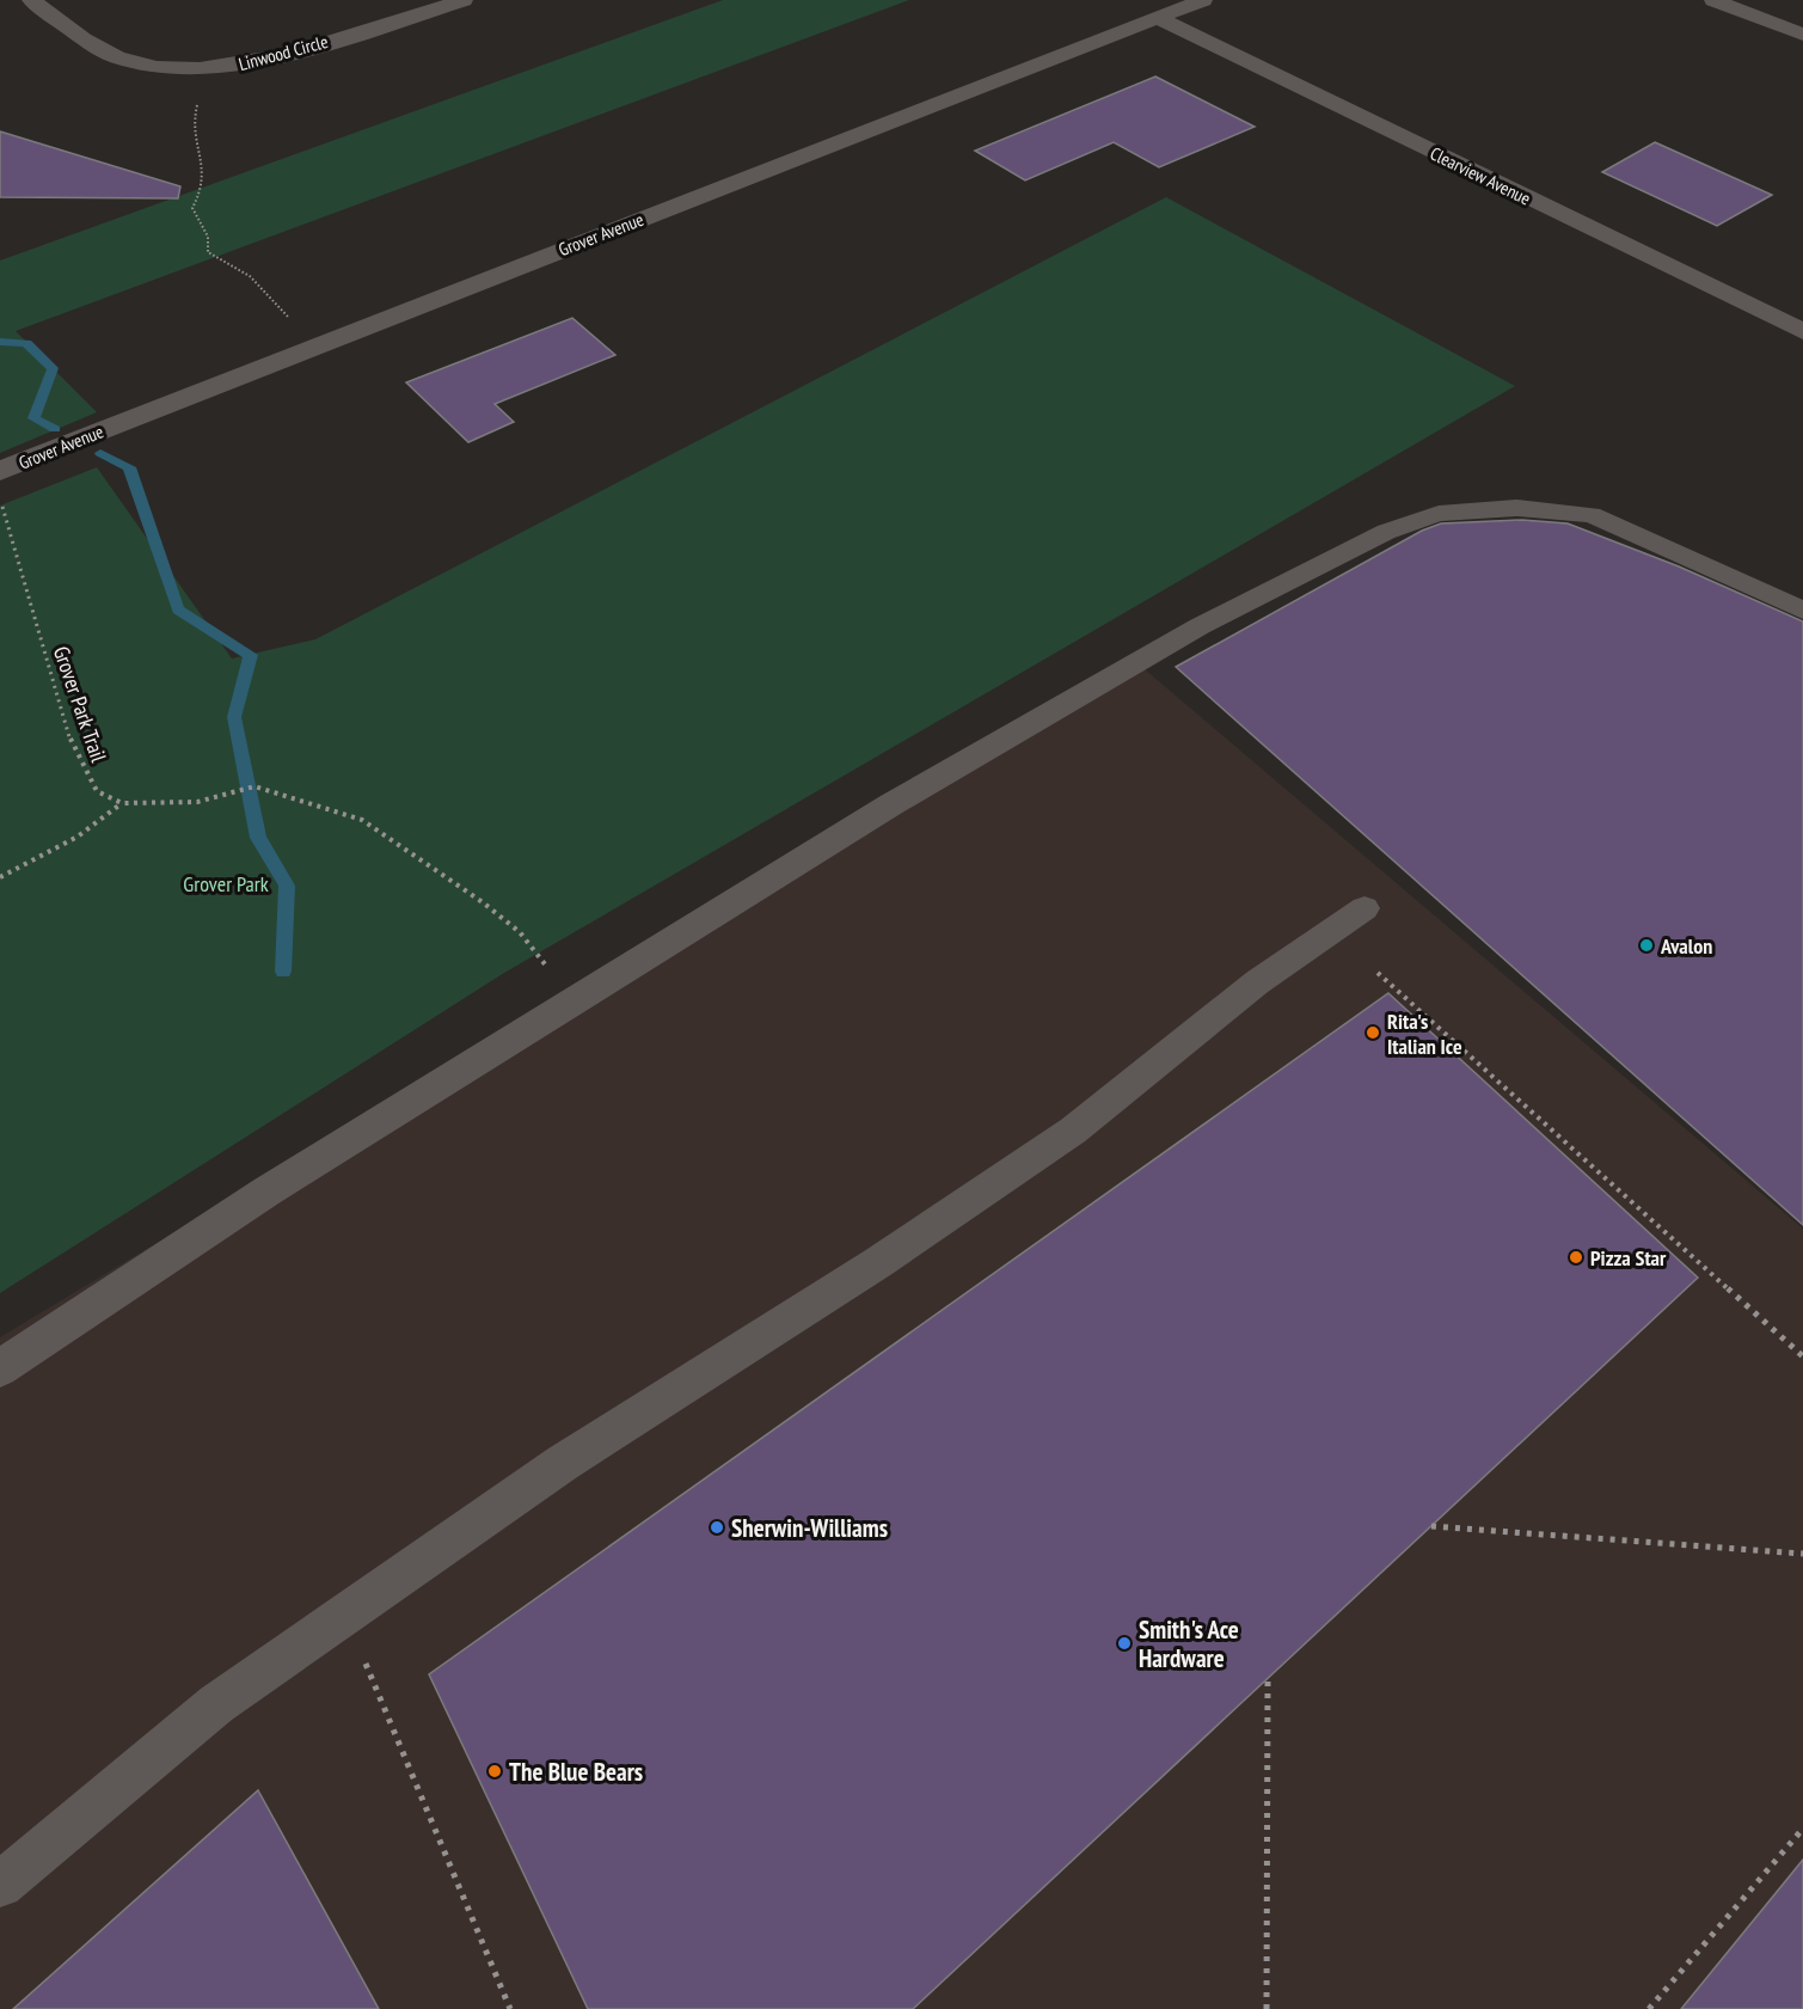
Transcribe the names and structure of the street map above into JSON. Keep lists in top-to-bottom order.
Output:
{
  "streets": {
    "street": ["Linwood Circle", "Clearview Avenue", "Grover Avenue"],
    "path": ["Grover Park Trail"]
  },
  "crossings": [
    ["Clearview Avenue", "Grover Avenue"]
  ],
  "parks": ["Grover Park"],
  "places": [
    "Avalon",
    "Rita's Italian Ice",
    "Pizza Star",
    "Sherwin-Williams",
    "Smith's Ace Hardware",
    "The Blue Bears"
  ]
}
